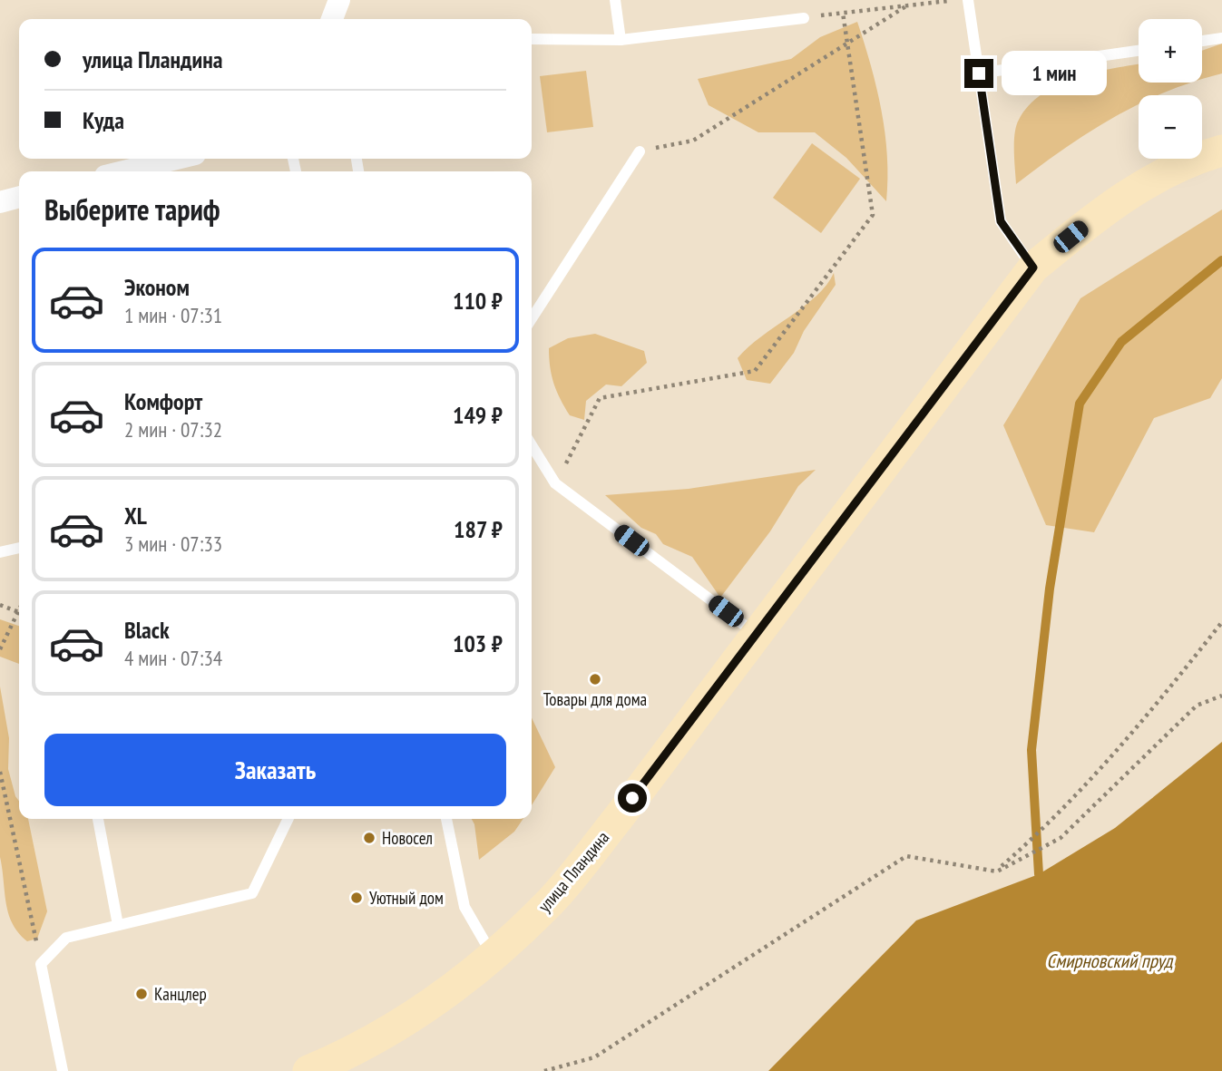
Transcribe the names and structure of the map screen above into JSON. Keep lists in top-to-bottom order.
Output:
{
  "streets": {
    "street": ["улица Пландина"]
  },
  "water": ["Смирновский пруд"],
  "places": [
    "Товары для дома",
    "Новосел",
    "Уютный дом",
    "Канцлер"
  ],
  "page": {
    "map_buttons": ["+", "−"],
    "banner": ["улица Пландина", "Куда"],
    "bubble": "1 мин",
    "heading": "Выберите тариф",
    "list": [
      {
        "name": "Эконом",
        "note": "1 мин · 07:31",
        "value": "110 ₽"
      },
      {
        "name": "Комфорт",
        "note": "2 мин · 07:32",
        "value": "149 ₽"
      },
      {
        "name": "XL",
        "note": "3 мин · 07:33",
        "value": "187 ₽"
      },
      {
        "name": "Black",
        "note": "4 мин · 07:34",
        "value": "103 ₽"
      }
    ],
    "buttons": "Заказать"
  }
}
